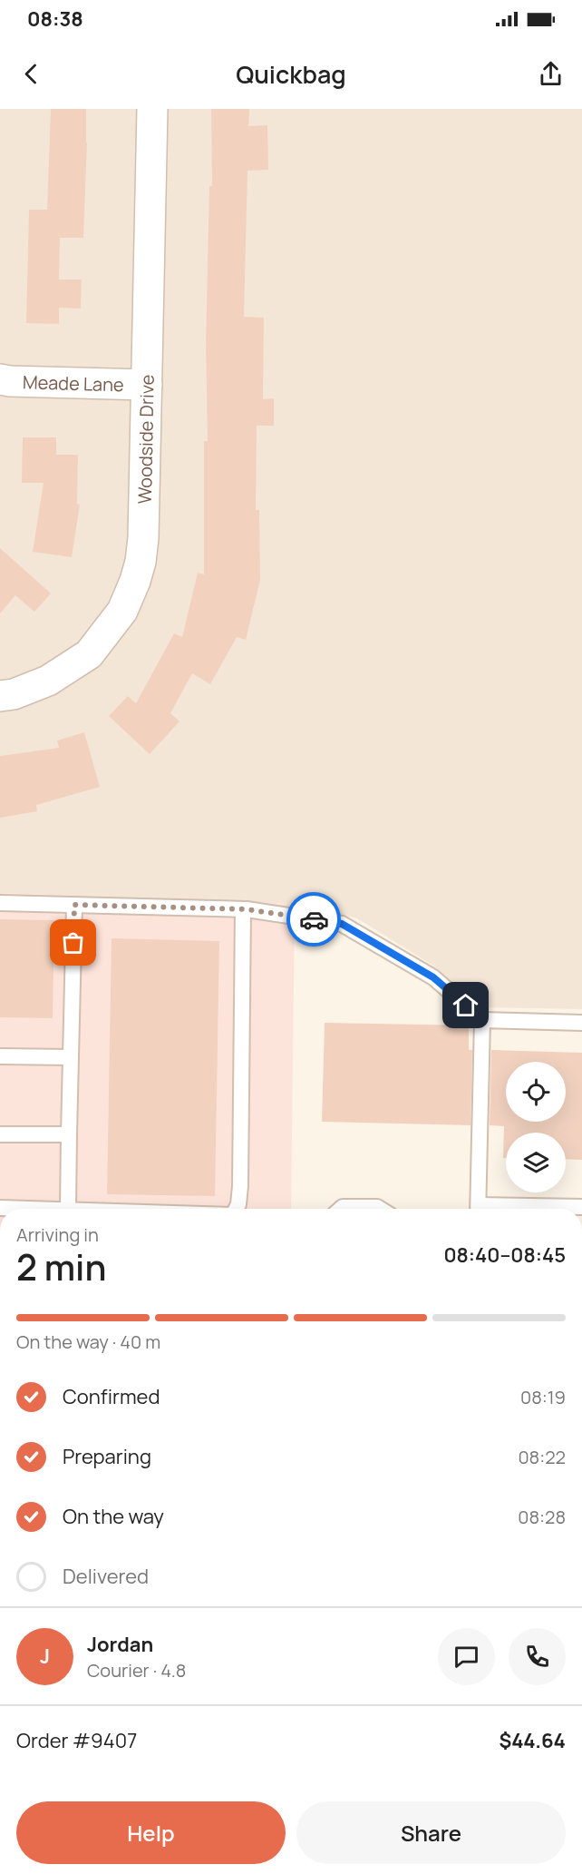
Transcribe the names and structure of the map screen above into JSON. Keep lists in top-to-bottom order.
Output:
{
  "streets": {
    "street": ["Meade Lane", "Woodside Drive"]
  },
  "crossings": [
    ["Meade Lane", "Woodside Drive"]
  ],
  "page": {
    "status": "08:38",
    "header": "Quickbag",
    "heading": ["2 min", "Arriving in", "08:40–08:45"],
    "panel": [
      "Jordan",
      "Courier · 4.8",
      "Order #9407",
      "$44.64"
    ],
    "bar": "On the way · 40 m",
    "list": [
      ["Confirmed", "08:19"],
      ["Preparing", "08:22"],
      ["On the way", "08:28"],
      "Delivered"
    ],
    "round": "J",
    "buttons": ["Help", "Share"]
  }
}
